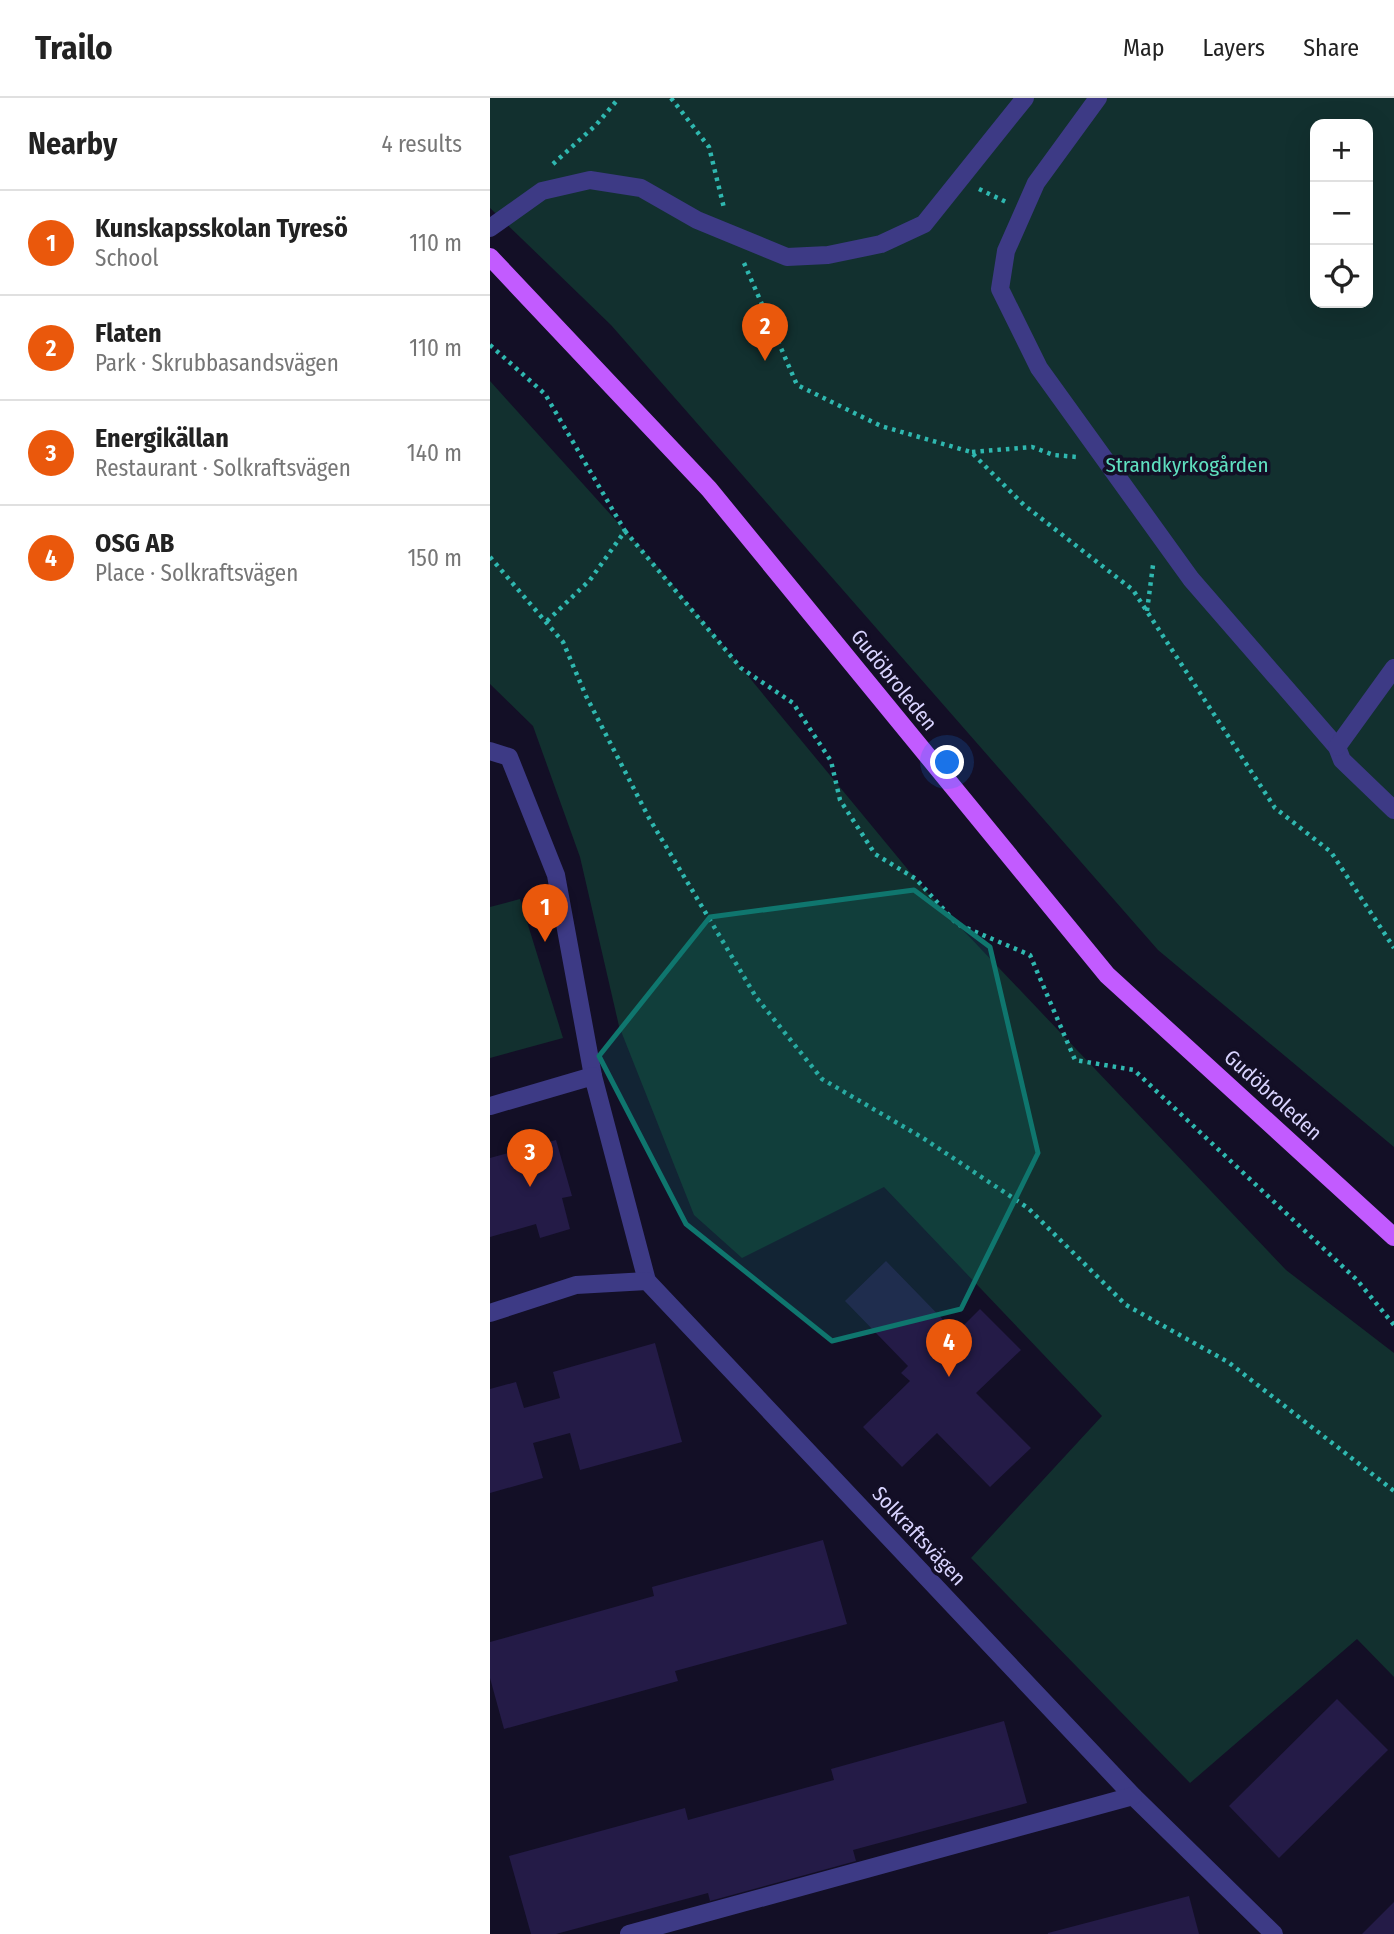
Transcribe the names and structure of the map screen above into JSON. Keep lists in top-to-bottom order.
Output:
{
  "streets": {
    "main road": ["Gudöbroleden"],
    "street": ["Solkraftsvägen"]
  },
  "parks": ["Strandkyrkogården"],
  "page": {
    "header": "Trailo",
    "nav": ["Map", "Layers", "Share"],
    "heading": ["Nearby", "4 results"],
    "map_buttons": ["+", "−"],
    "list": [
      {
        "mark": "1",
        "name": "Kunskapsskolan Tyresö",
        "note": "School",
        "value": "110 m"
      },
      {
        "mark": "2",
        "name": "Flaten",
        "note": "Park · Skrubbasandsvägen",
        "value": "110 m"
      },
      {
        "mark": "3",
        "name": "Energikällan",
        "note": "Restaurant · Solkraftsvägen",
        "value": "140 m"
      },
      {
        "mark": "4",
        "name": "OSG AB",
        "note": "Place · Solkraftsvägen",
        "value": "150 m"
      }
    ],
    "pins": [
      "2",
      "1",
      "3",
      "4"
    ]
  }
}
